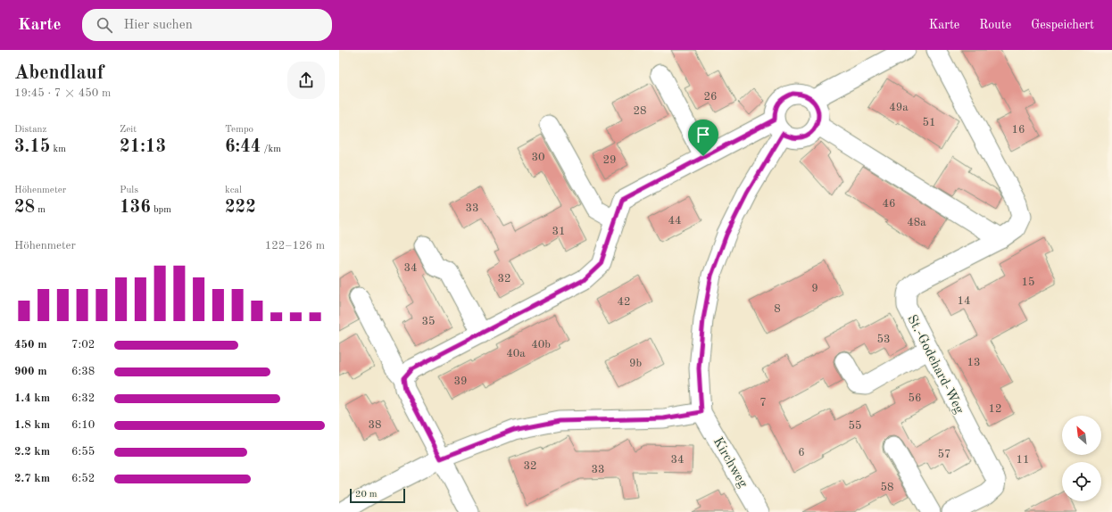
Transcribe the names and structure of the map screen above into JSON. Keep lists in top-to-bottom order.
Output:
{
  "streets": {
    "street": ["St.-Godehard-Weg", "Kirchweg"]
  },
  "house_numbers": [
    "26",
    "49a",
    "28",
    "51",
    "16",
    "30",
    "29",
    "46",
    "33",
    "44",
    "48a",
    "31",
    "34",
    "32",
    "15",
    "9",
    "14",
    "42",
    "8",
    "35",
    "53",
    "40b",
    "40a",
    "13",
    "9b",
    "39",
    "56",
    "7",
    "12",
    "38",
    "55",
    "6",
    "57",
    "34",
    "11",
    "32",
    "33",
    "58"
  ],
  "scale_bar": "20 m",
  "north": "top left",
  "page": {
    "header": "Karte",
    "search": "Hier suchen",
    "nav": ["Karte", "Route", "Gespeichert"],
    "heading": ["Abendlauf", "19:45 · 7 × 450 m"],
    "stats": [
      ["Distanz", "3.15 km"],
      ["Zeit", "21:13"],
      ["Tempo", "6:44 /km"],
      ["Höhenmeter", "28 m"],
      ["Puls", "136 bpm"],
      ["kcal", "222"]
    ],
    "chart": ["Höhenmeter", "122–126 m"],
    "list": [
      {
        "name": "450 m",
        "note": "7:02"
      },
      {
        "name": "900 m",
        "note": "6:38"
      },
      {
        "name": "1.4 km",
        "note": "6:32"
      },
      {
        "name": "1.8 km",
        "note": "6:10"
      },
      {
        "name": "2.2 km",
        "note": "6:55"
      },
      {
        "name": "2.7 km",
        "note": "6:52"
      }
    ],
    "scale": "20 m"
  }
}
